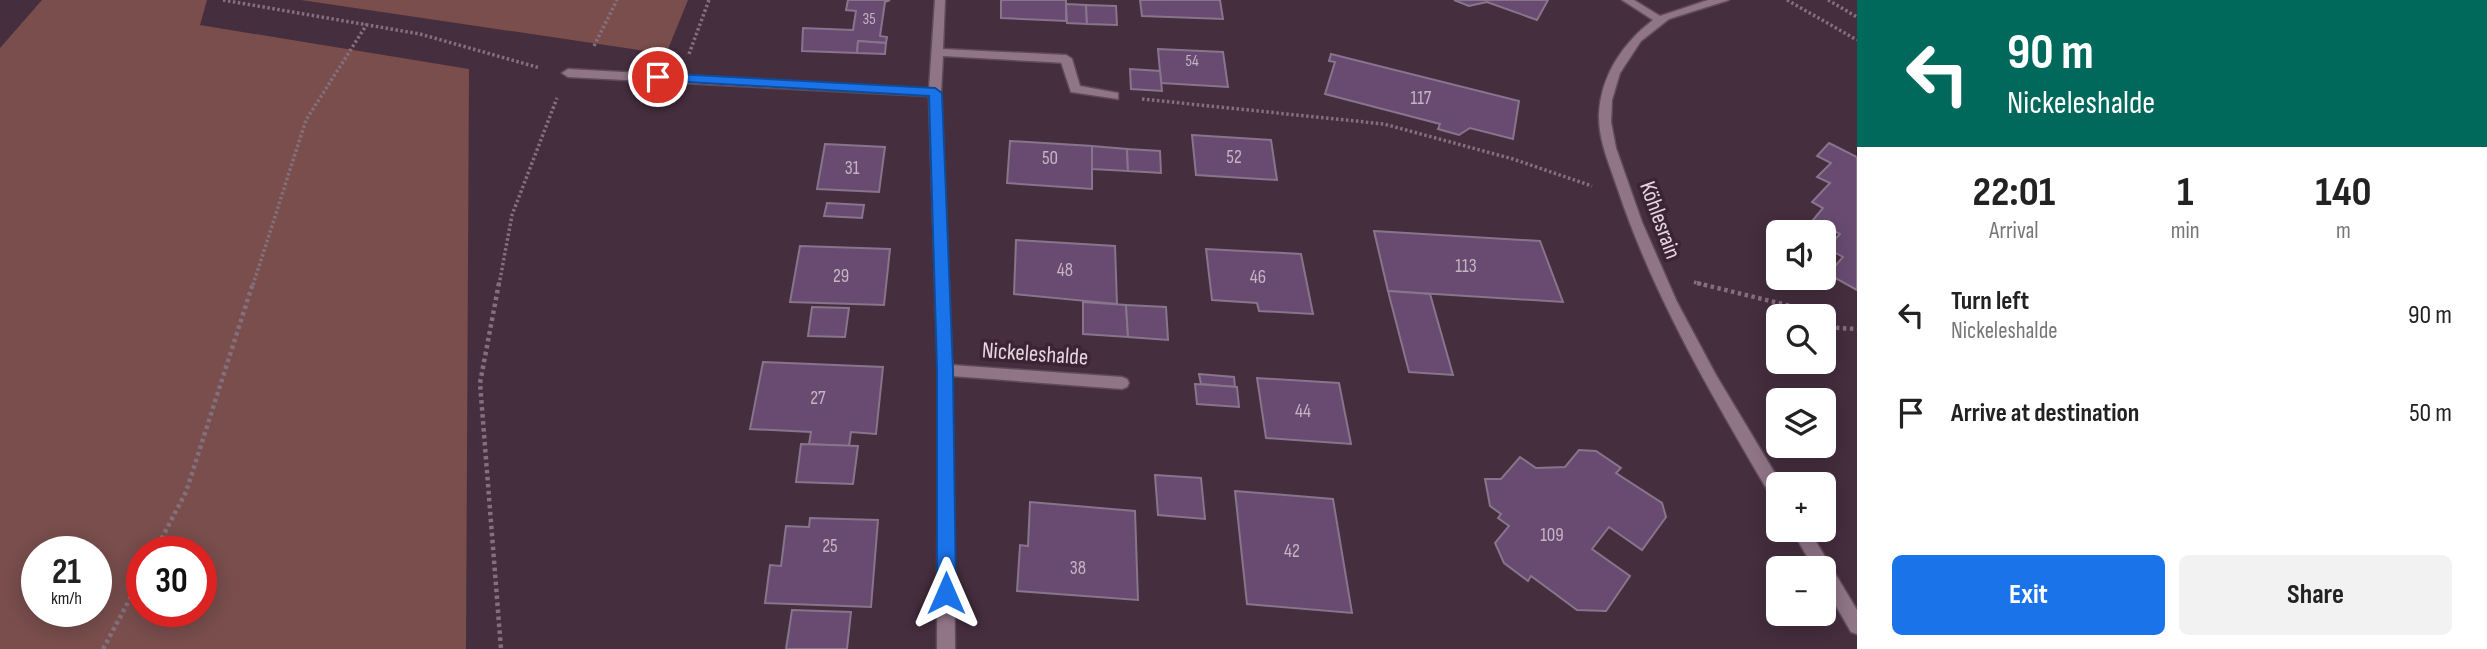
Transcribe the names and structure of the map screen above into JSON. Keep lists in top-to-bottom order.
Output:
{
  "streets": {
    "street": ["Köhlesrain", "Nickeleshalde"]
  },
  "house_numbers": [
    "35",
    "54",
    "117",
    "52",
    "50",
    "31",
    "113",
    "48",
    "29",
    "46",
    "27",
    "44",
    "109",
    "25",
    "42",
    "38"
  ],
  "page": {
    "turn": ["90 m", "Nickeleshalde"],
    "eta": [
      "22:01",
      "Arrival",
      "1",
      "min",
      "140",
      "m"
    ],
    "map_buttons": ["+", "−"],
    "list": [
      {
        "name": "Turn left",
        "note": "Nickeleshalde",
        "value": "90 m"
      },
      {
        "name": "Arrive at destination",
        "value": "50 m"
      }
    ],
    "speed": "21 km/h",
    "limit": "30",
    "buttons": ["Exit", "Share"]
  }
}
